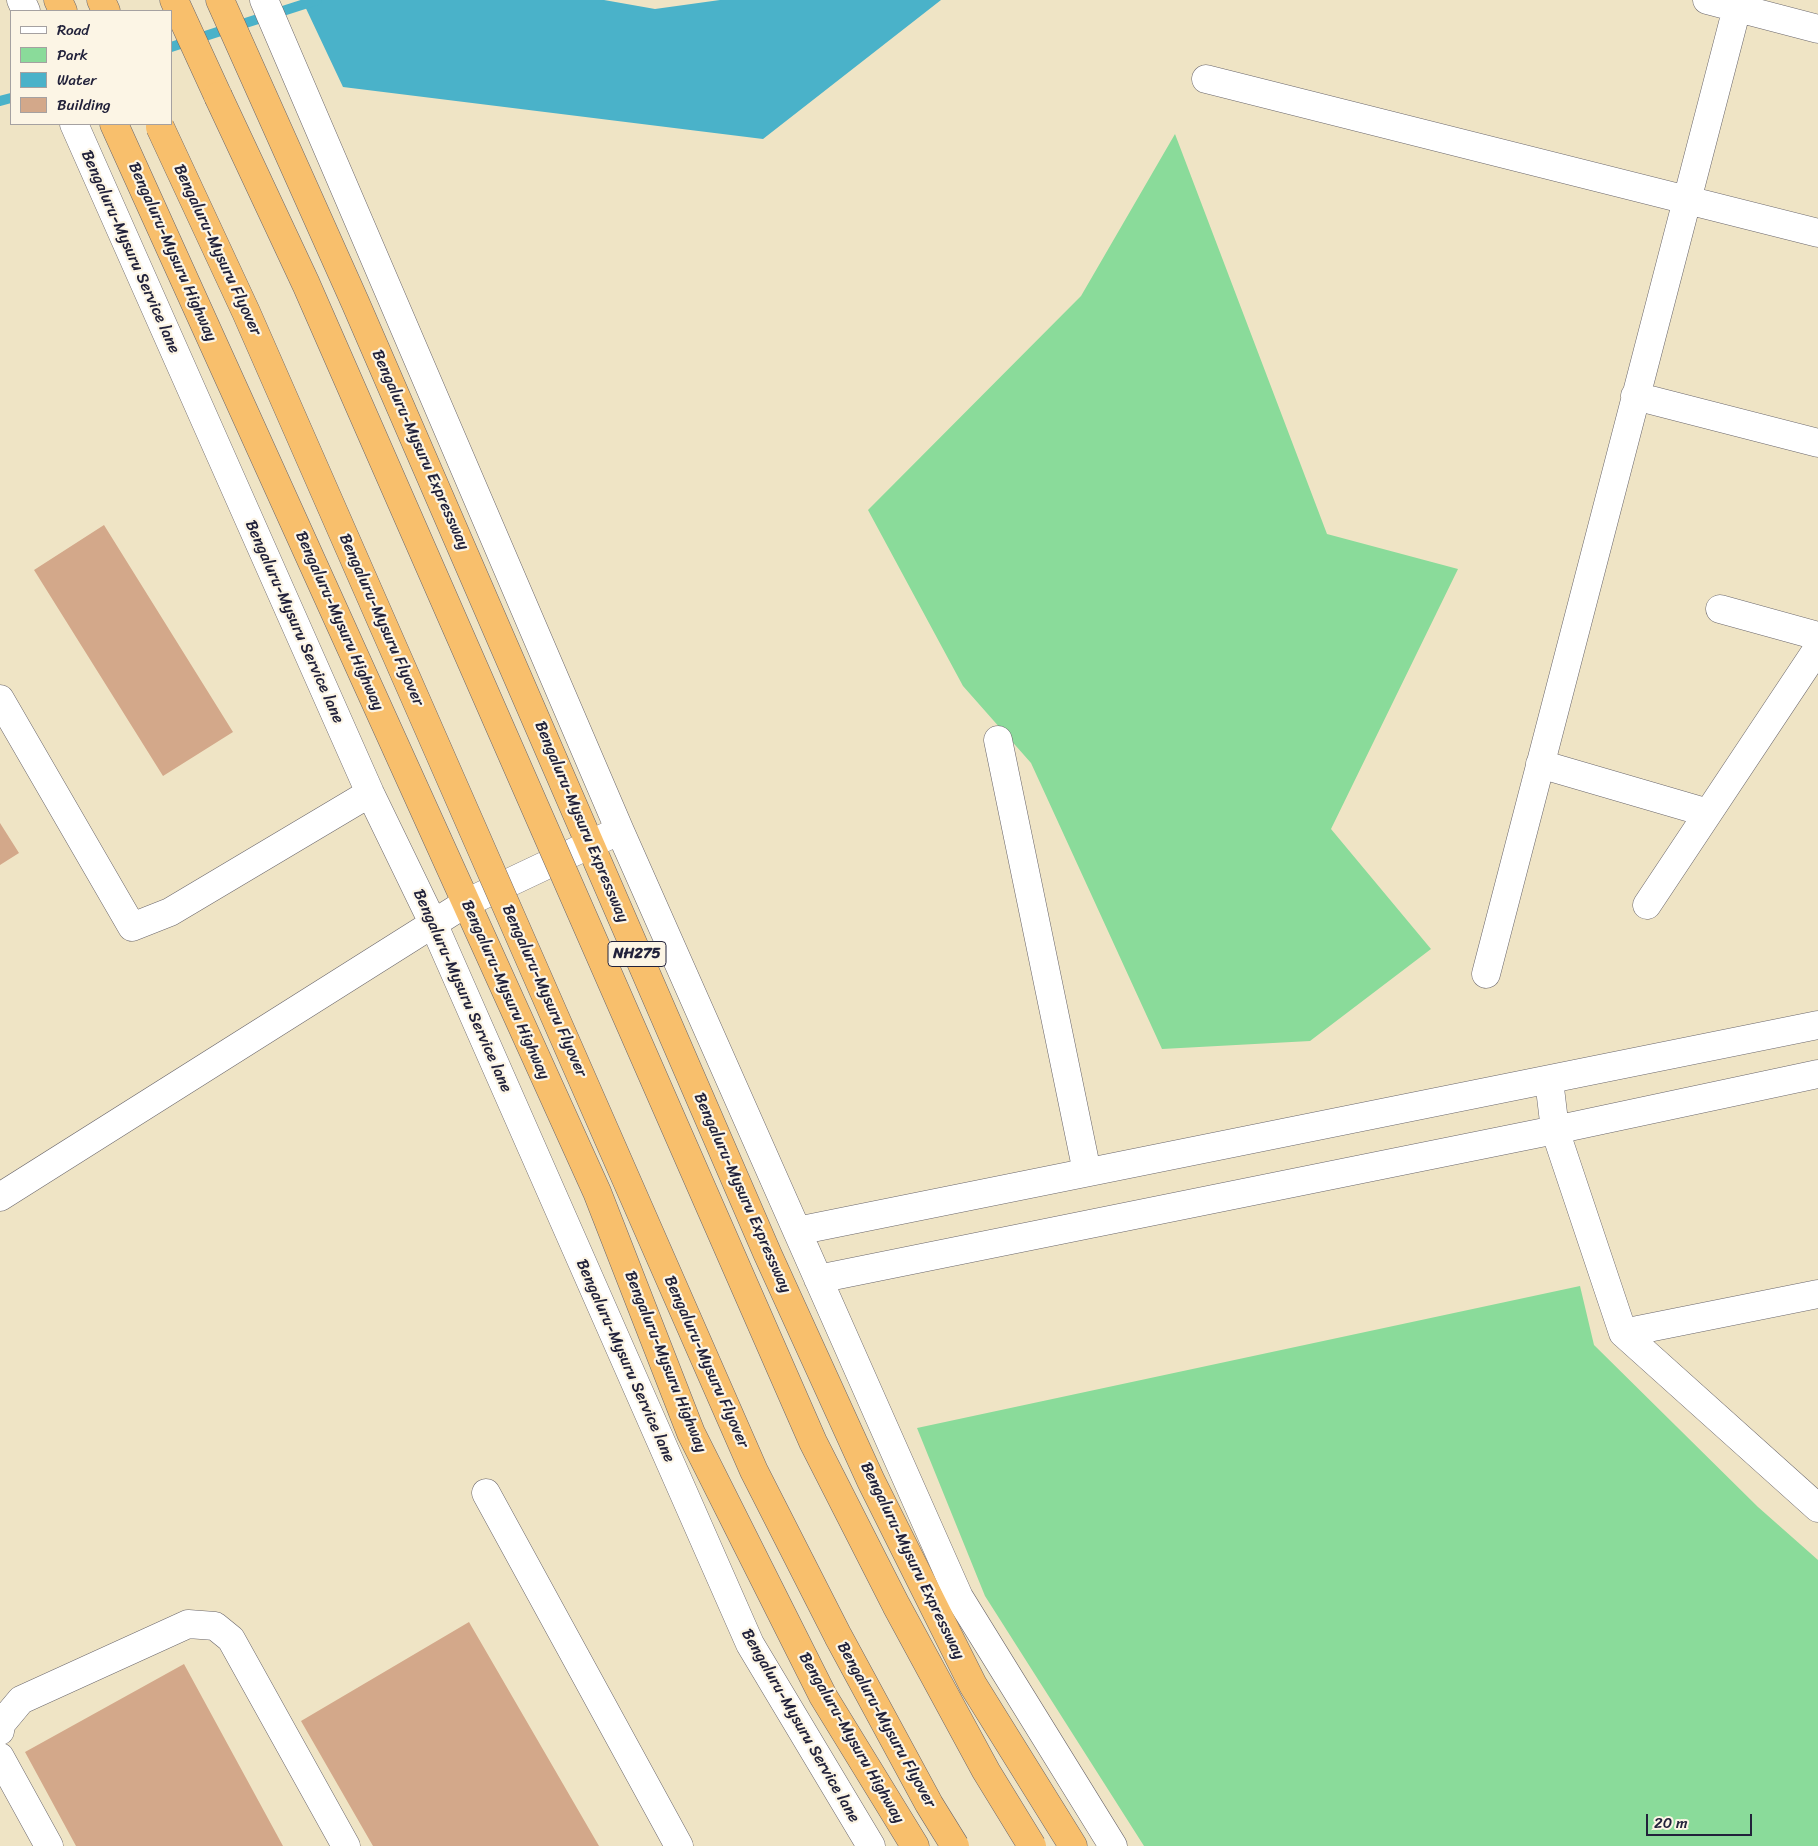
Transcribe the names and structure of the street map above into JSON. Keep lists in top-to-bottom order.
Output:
{
  "streets": {
    "highway": [
      "Bengaluru-Mysuru Flyover",
      "Bengaluru-Mysuru Highway",
      "Bengaluru-Mysuru Expressway",
      "NH275"
    ],
    "street": ["Bengaluru-Mysuru Service lane"]
  },
  "legend": [
    "Road",
    "Park",
    "Water",
    "Building"
  ],
  "scale_bar": "20 m"
}
